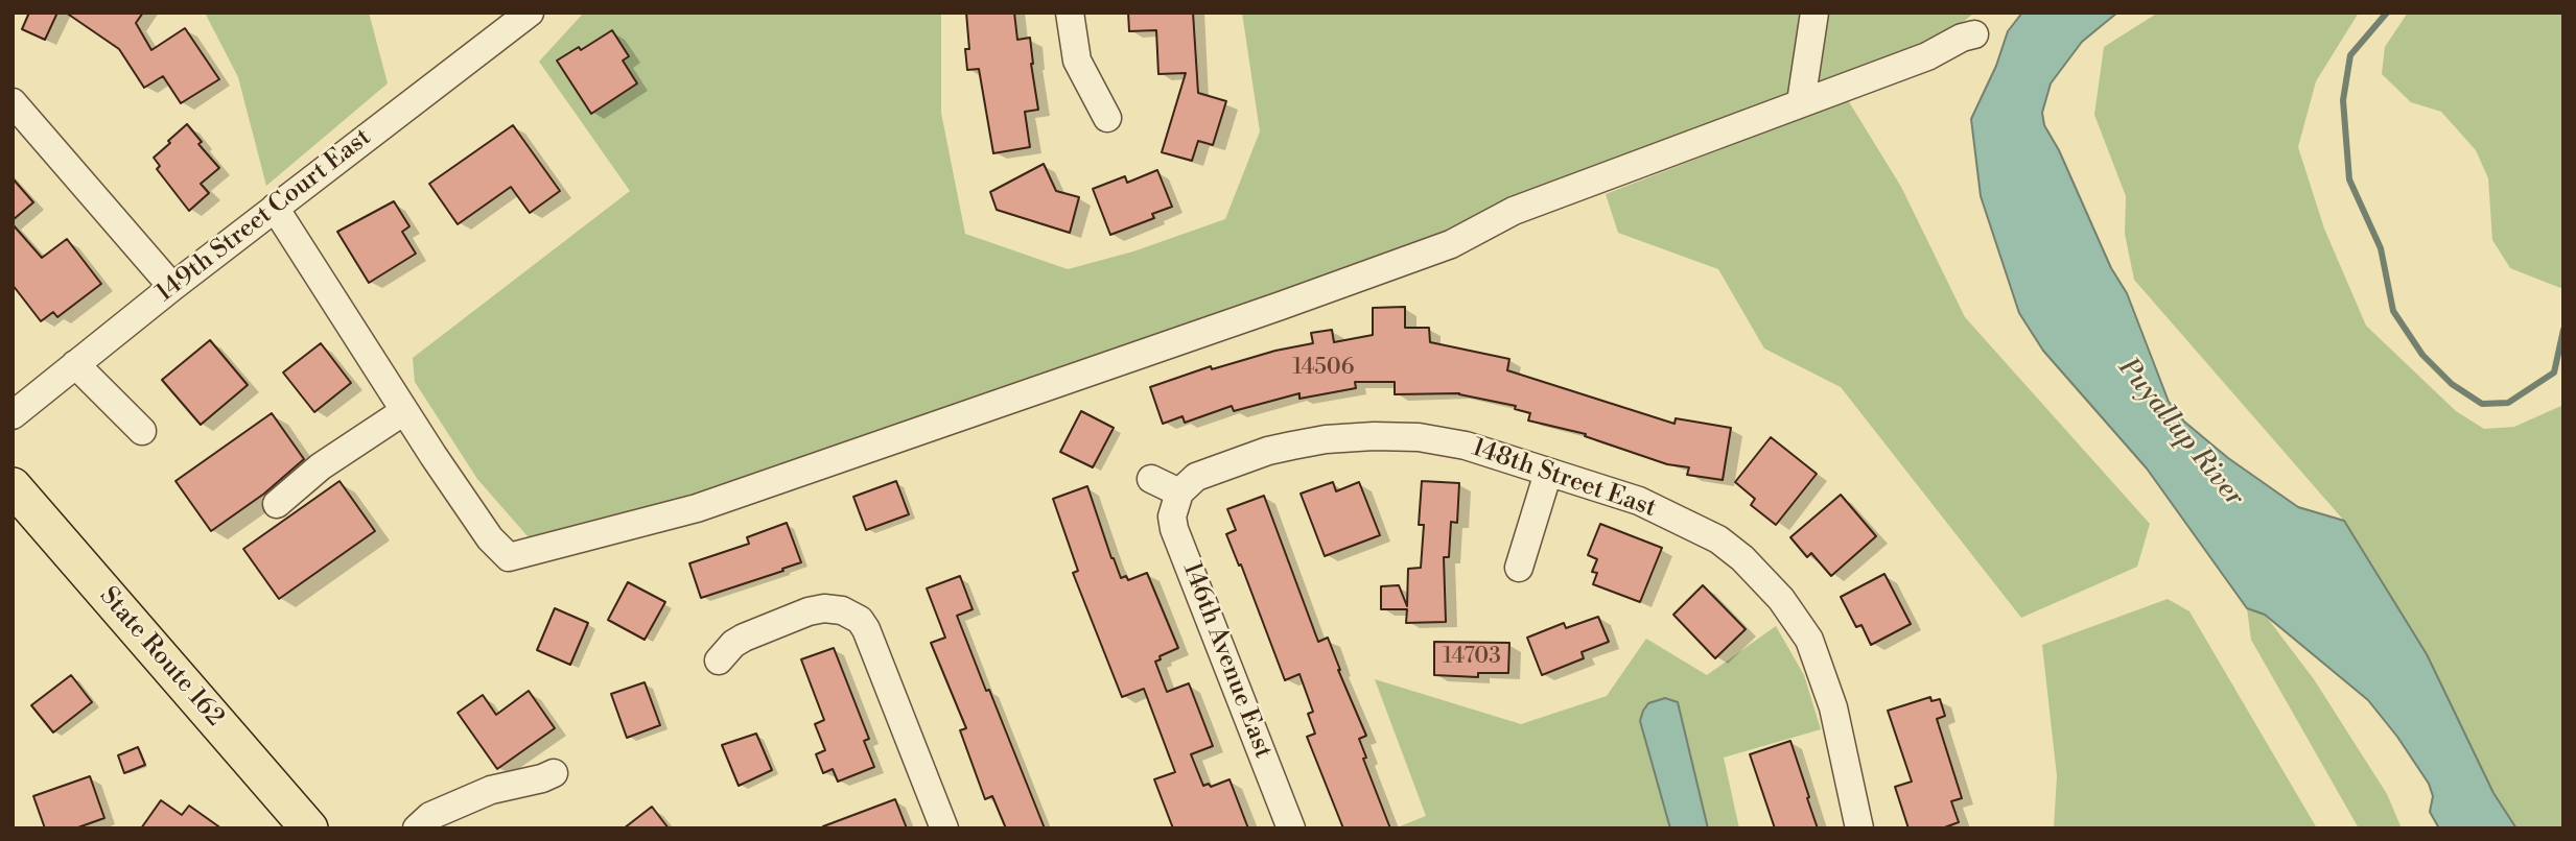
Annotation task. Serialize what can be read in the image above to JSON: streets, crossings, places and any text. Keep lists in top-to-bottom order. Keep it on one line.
{"streets":{"main road":["State Route 162"],"street":["149th Street Court East","148th Street East","146th Avenue East"]},"crossings":[["148th Street East","146th Avenue East"]],"water":["Puyallup River"],"house_numbers":["14506","14703"]}
